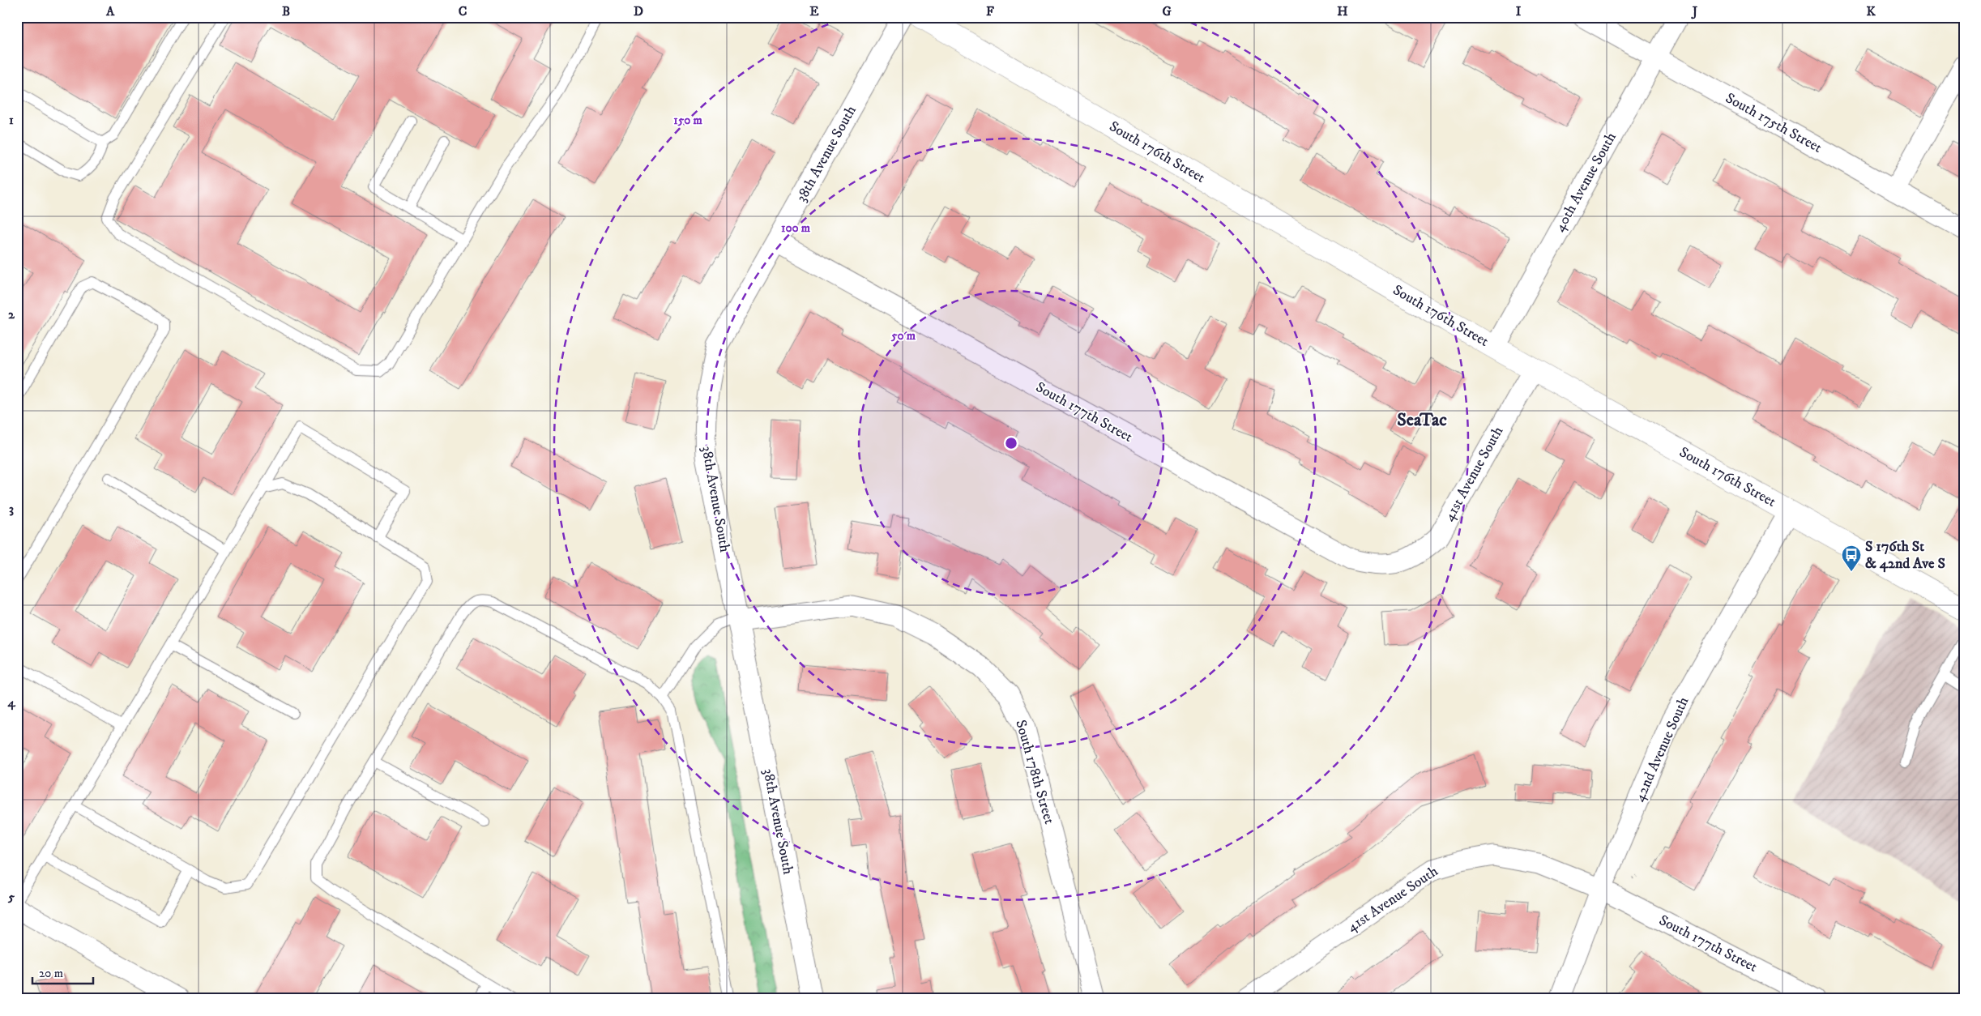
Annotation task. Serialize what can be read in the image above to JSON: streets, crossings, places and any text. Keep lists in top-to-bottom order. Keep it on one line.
{"streets":{"street":["South 175th Street","South 176th Street","38th Avenue South","40th Avenue South","South 177th Street","41st Avenue South","42nd Avenue South","South 178th Street"]},"crossings":[["South 175th Street","40th Avenue South"],["South 176th Street","40th Avenue South"],["South 176th Street","41st Avenue South"],["South 176th Street","42nd Avenue South"],["38th Avenue South","South 177th Street"],["38th Avenue South","South 178th Street"],["South 177th Street","41st Avenue South"],["South 177th Street","42nd Avenue South"],["41st Avenue South","42nd Avenue South"]],"districts":["SeaTac"],"places":{"bus stop":["S 176th St & 42nd Ave S"]},"scale_bar":"20 m","grid":{"columns":["A","B","C","D","E","F","G","H","I","J","K"],"rows":["1","2","3","4","5"]},"rings":["150 m","100 m","50 m"]}
